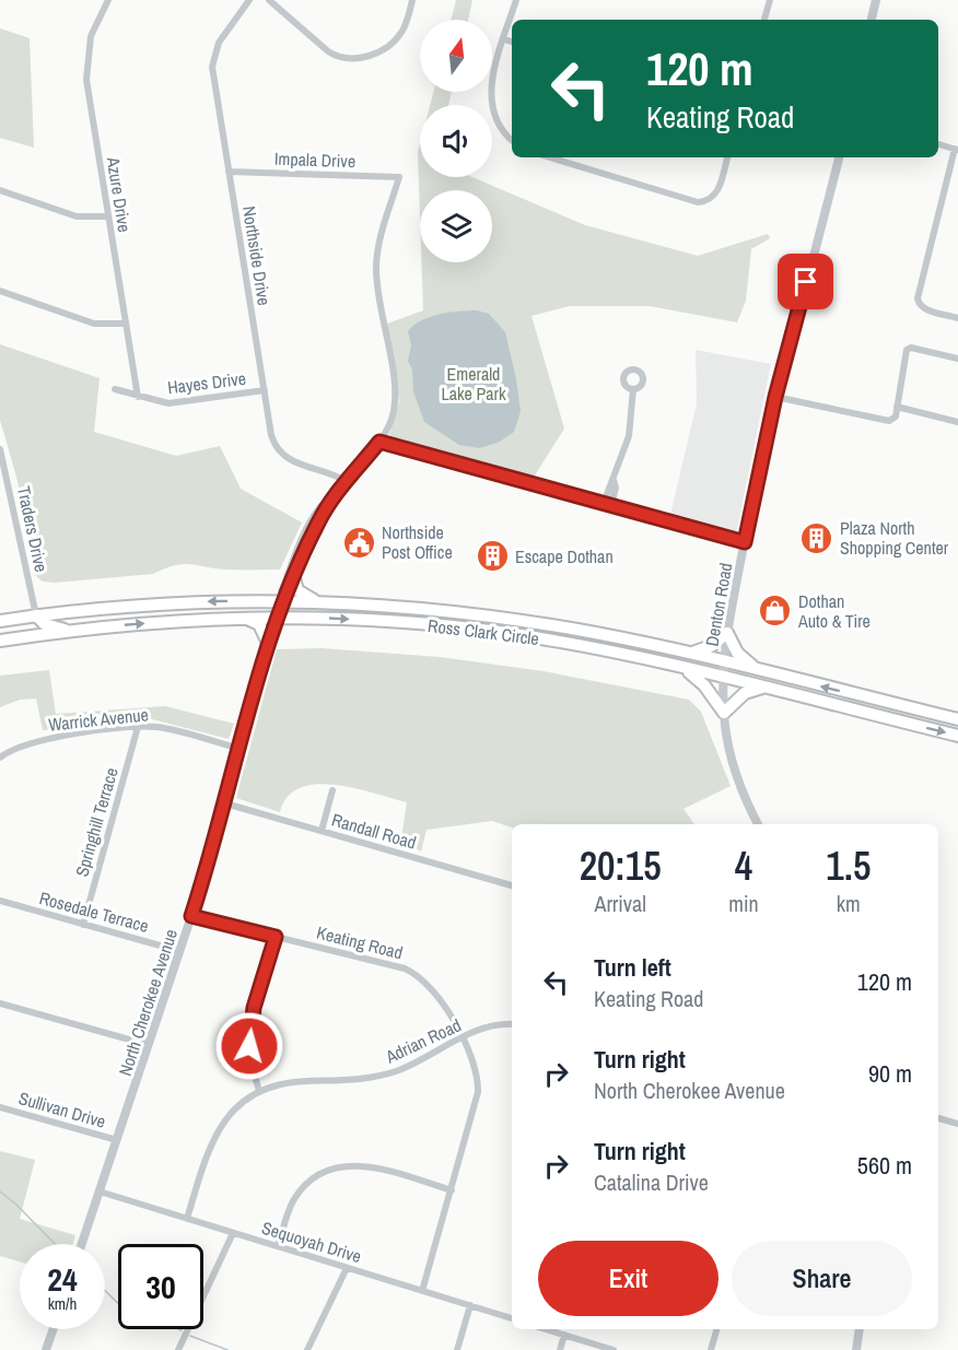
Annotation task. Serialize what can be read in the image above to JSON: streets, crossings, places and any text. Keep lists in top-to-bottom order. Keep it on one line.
{"streets":{"highway":["Ross Clark Circle"],"street":["Impala Drive","Azure Drive","Northside Drive","Hayes Drive","Traders Drive","Denton Road","Warrick Avenue","Springhill Terrace","Randall Road","Rosedale Terrace","Keating Road","North Cherokee Avenue","Adrian Road","Sullivan Drive","Sequoyah Drive"]},"crossings":[["Impala Drive","Northside Drive"],["Impala Drive","North Cherokee Avenue"],["Azure Drive","Hayes Drive"],["Northside Drive","Hayes Drive"],["Northside Drive","North Cherokee Avenue"],["Traders Drive","Ross Clark Circle"],["Denton Road","Ross Clark Circle"],["Ross Clark Circle","North Cherokee Avenue"],["Warrick Avenue","Springhill Terrace"],["Warrick Avenue","North Cherokee Avenue"],["Springhill Terrace","Rosedale Terrace"],["Randall Road","North Cherokee Avenue"],["Rosedale Terrace","North Cherokee Avenue"],["Keating Road","North Cherokee Avenue"],["Keating Road","Adrian Road"],["Keating Road","Sequoyah Drive"],["North Cherokee Avenue","Sullivan Drive"],["North Cherokee Avenue","Sequoyah Drive"],["Adrian Road","Sequoyah Drive"]],"parks":["Emerald Lake Park"],"places":{"building":["Plaza North Shopping Center","Escape Dothan"],"public building":["Northside Post Office"],"shop":["Dothan Auto & Tire"]},"north":"top","page":{"turn":["120 m","Keating Road"],"eta":["20:15","Arrival","4","min","1.5","km"],"list":[{"name":"Turn left","note":"Keating Road","value":"120 m"},{"name":"Turn right","note":"North Cherokee Avenue","value":"90 m"},{"name":"Turn right","note":"Catalina Drive","value":"560 m"}],"buttons":["Exit","Share"],"speed":"24 km/h","limit":"30"}}
